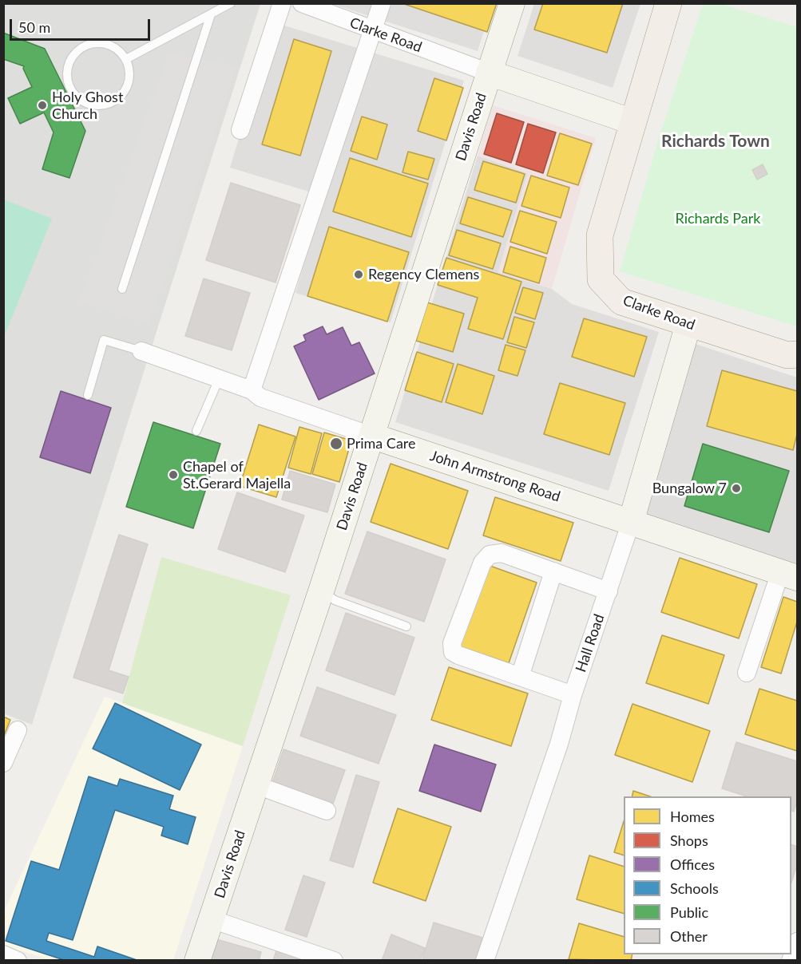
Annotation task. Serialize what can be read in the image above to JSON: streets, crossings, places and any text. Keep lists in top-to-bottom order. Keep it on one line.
{"streets":{"main road":["Clarke Road"],"street":["Davis Road","John Armstrong Road","Hall Road"]},"crossings":[["Clarke Road","Davis Road"],["Clarke Road","Hall Road"],["Davis Road","John Armstrong Road"],["John Armstrong Road","Hall Road"]],"districts":["Richards Town"],"parks":["Richards Park"],"places":["Holy Ghost Church","Regency Clemens","Prima Care","Chapel of St.Gerard Majella","Bungalow 7"],"legend":["Homes","Shops","Offices","Schools","Public","Other"],"scale_bar":"50 m"}
